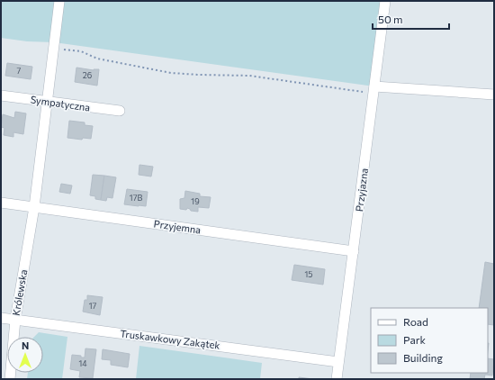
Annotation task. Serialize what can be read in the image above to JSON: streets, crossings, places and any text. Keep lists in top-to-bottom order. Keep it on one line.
{"streets":{"street":["Sympatyczna","Przyjazna","Przyjemna","Królewska","Truskawkowy Zakątek"]},"crossings":[["Sympatyczna","Królewska"],["Przyjazna","Przyjemna"],["Przyjazna","Truskawkowy Zakątek"],["Przyjemna","Królewska"],["Królewska","Truskawkowy Zakątek"]],"house_numbers":["7","26","17B","19","15","17","14"],"legend":["Road","Park","Building"],"scale_bar":"50 m","north":"top"}
